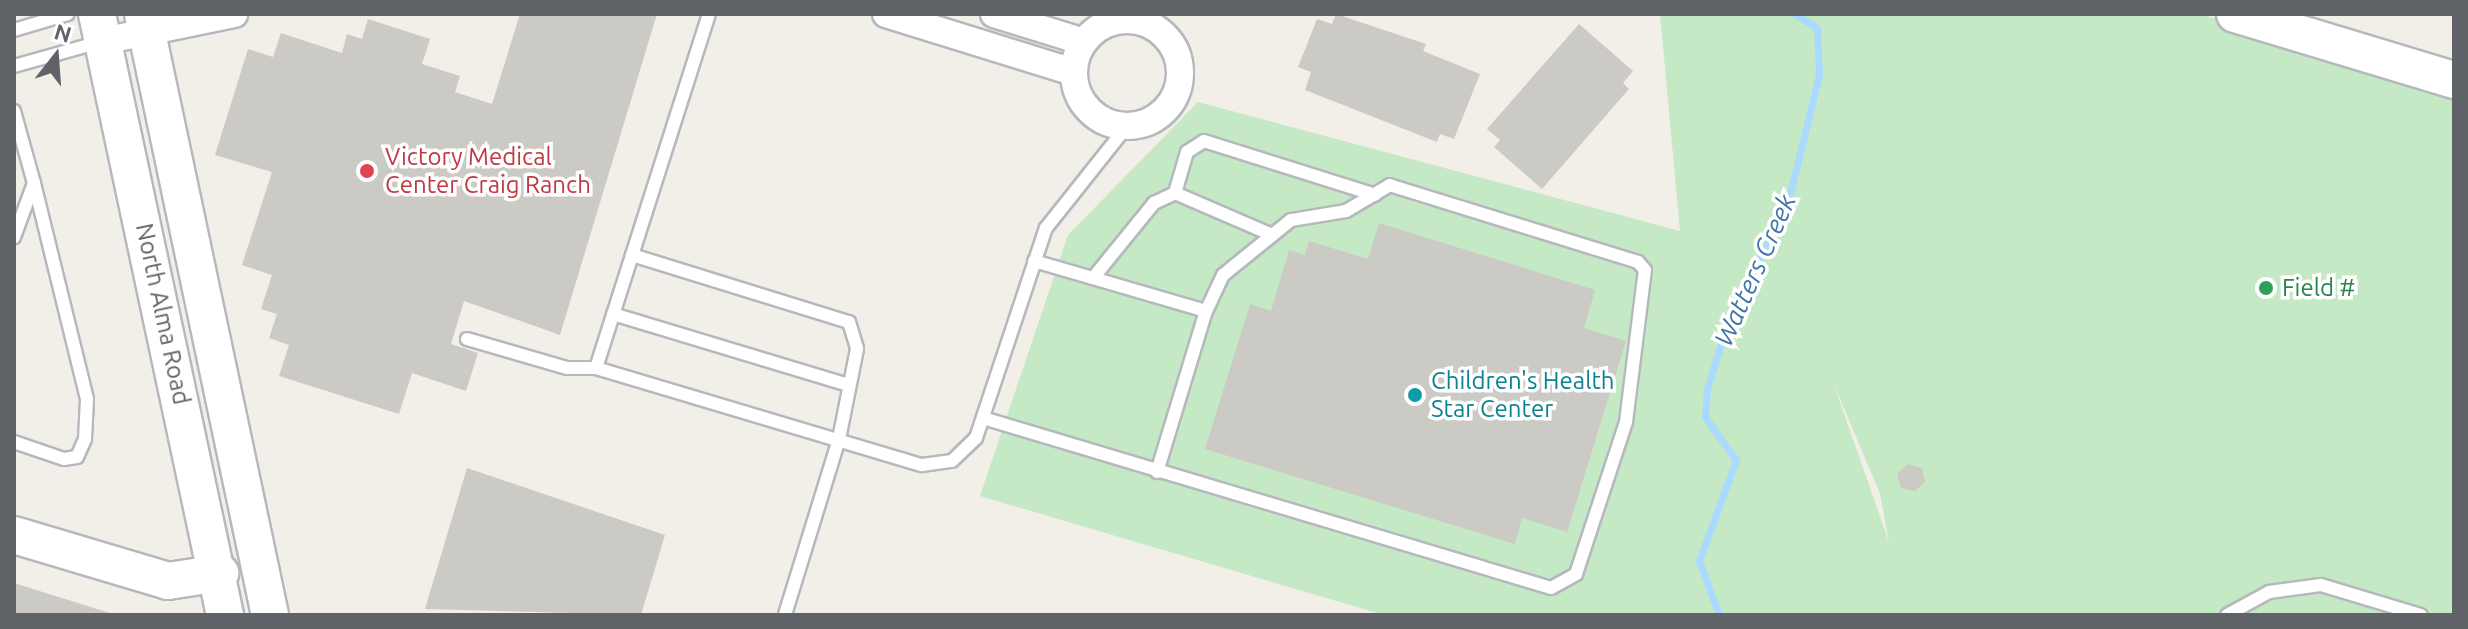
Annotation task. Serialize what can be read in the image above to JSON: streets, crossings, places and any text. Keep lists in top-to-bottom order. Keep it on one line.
{"streets":{"main road":["North Alma Road"]},"water":["Watters Creek"],"places":["Victory Medical Center Craig Ranch","Field #","Children's Health Star Center"],"north":"top"}
